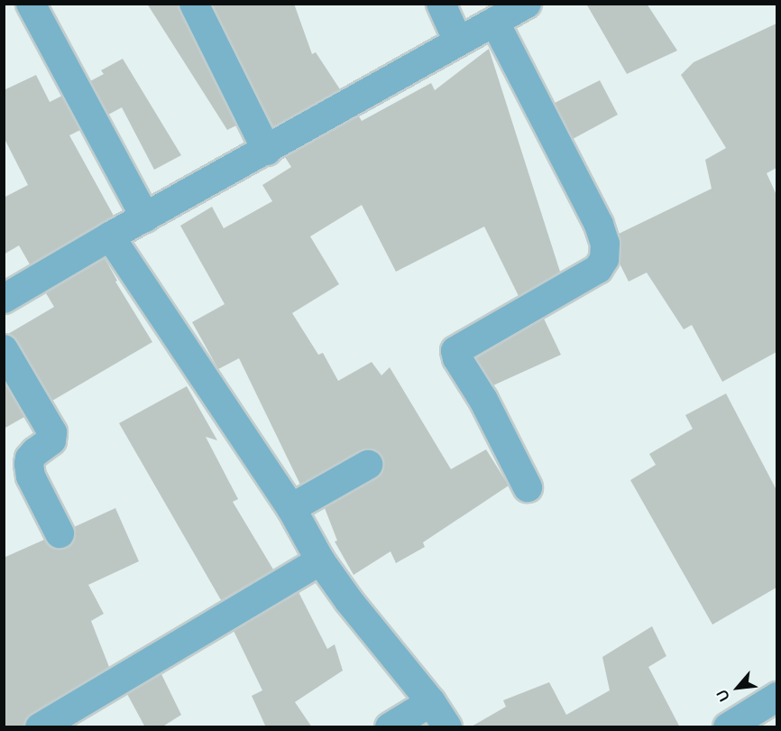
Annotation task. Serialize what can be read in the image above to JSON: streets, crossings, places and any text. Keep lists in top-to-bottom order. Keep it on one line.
{"north":"bottom left"}
